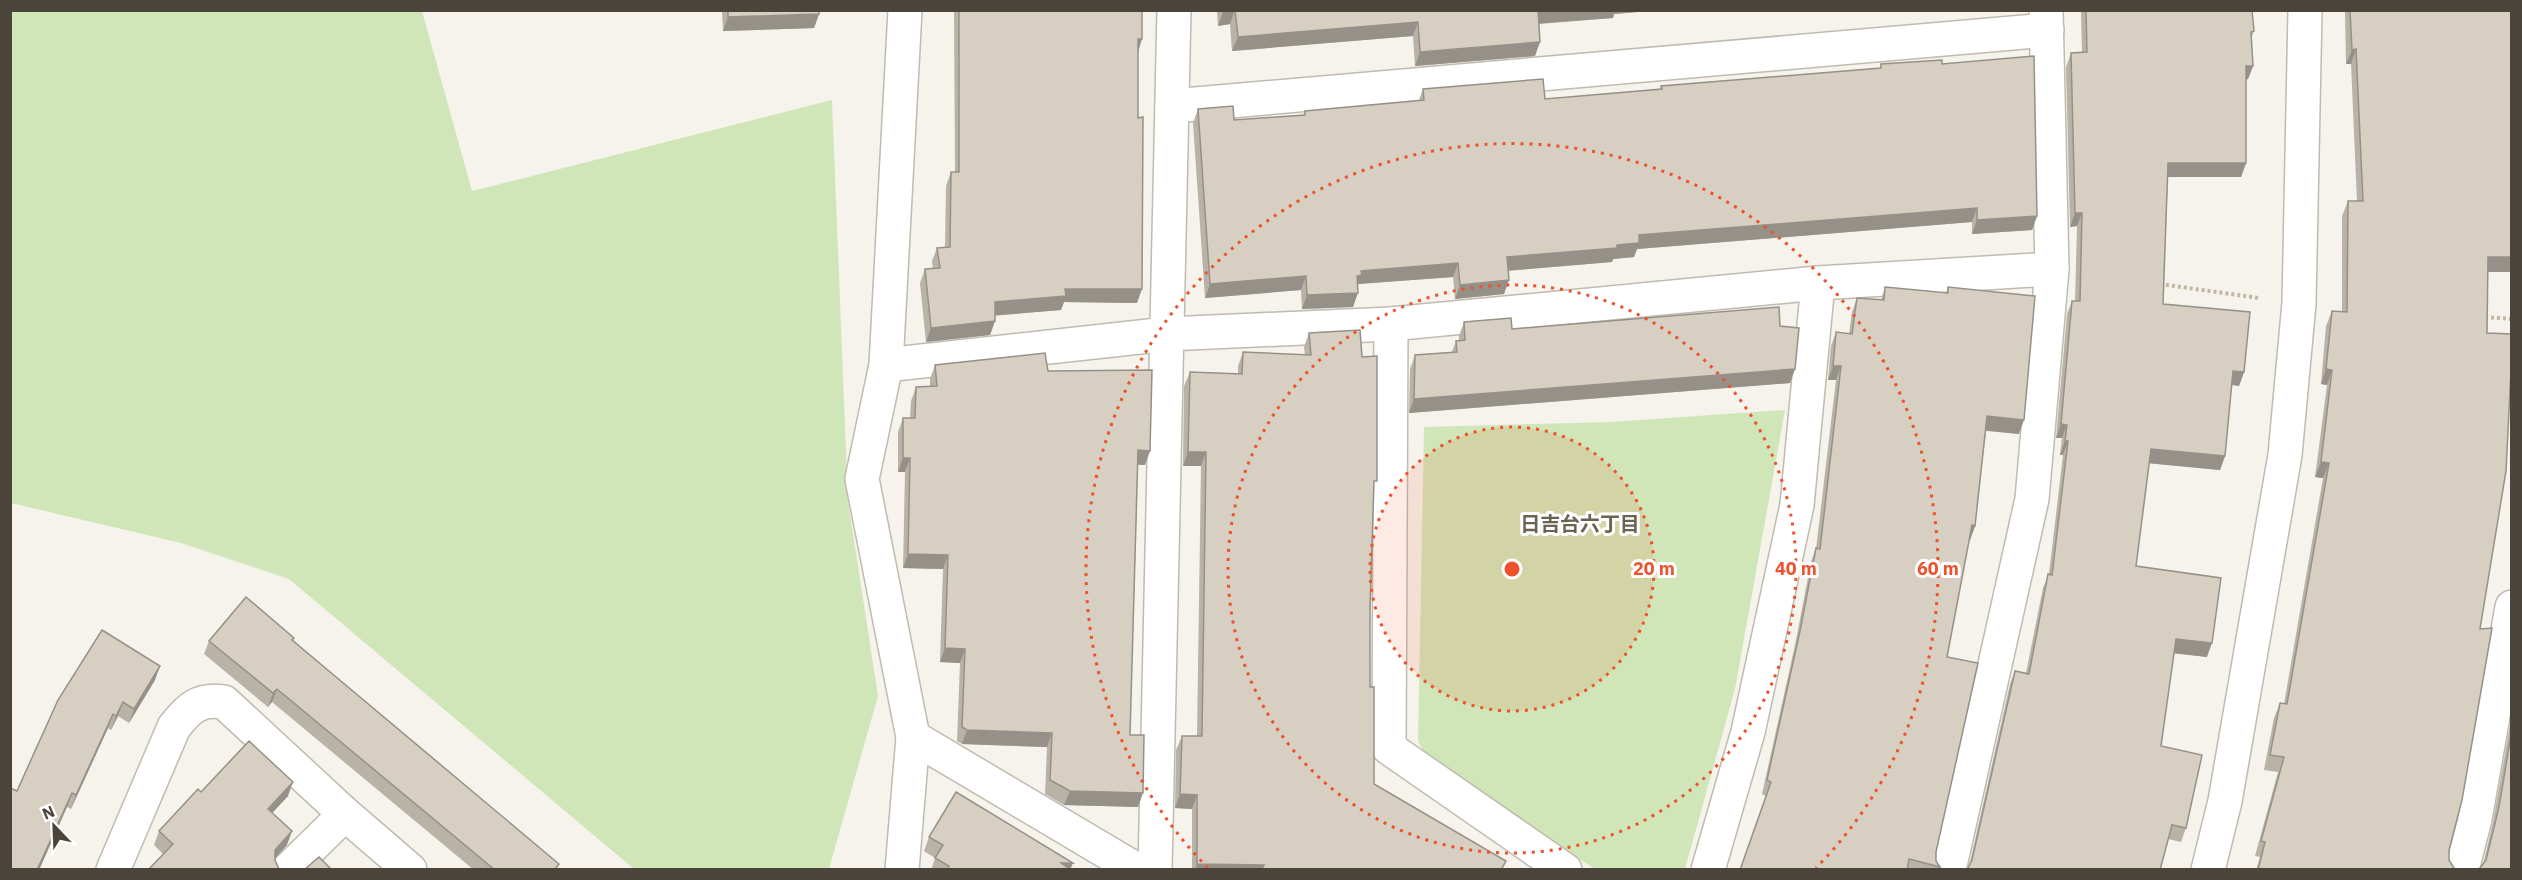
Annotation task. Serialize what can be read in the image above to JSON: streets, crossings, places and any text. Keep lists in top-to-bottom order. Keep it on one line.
{"districts":["日吉台六丁目"],"north":"top left","rings":["20 m","40 m","60 m"]}
